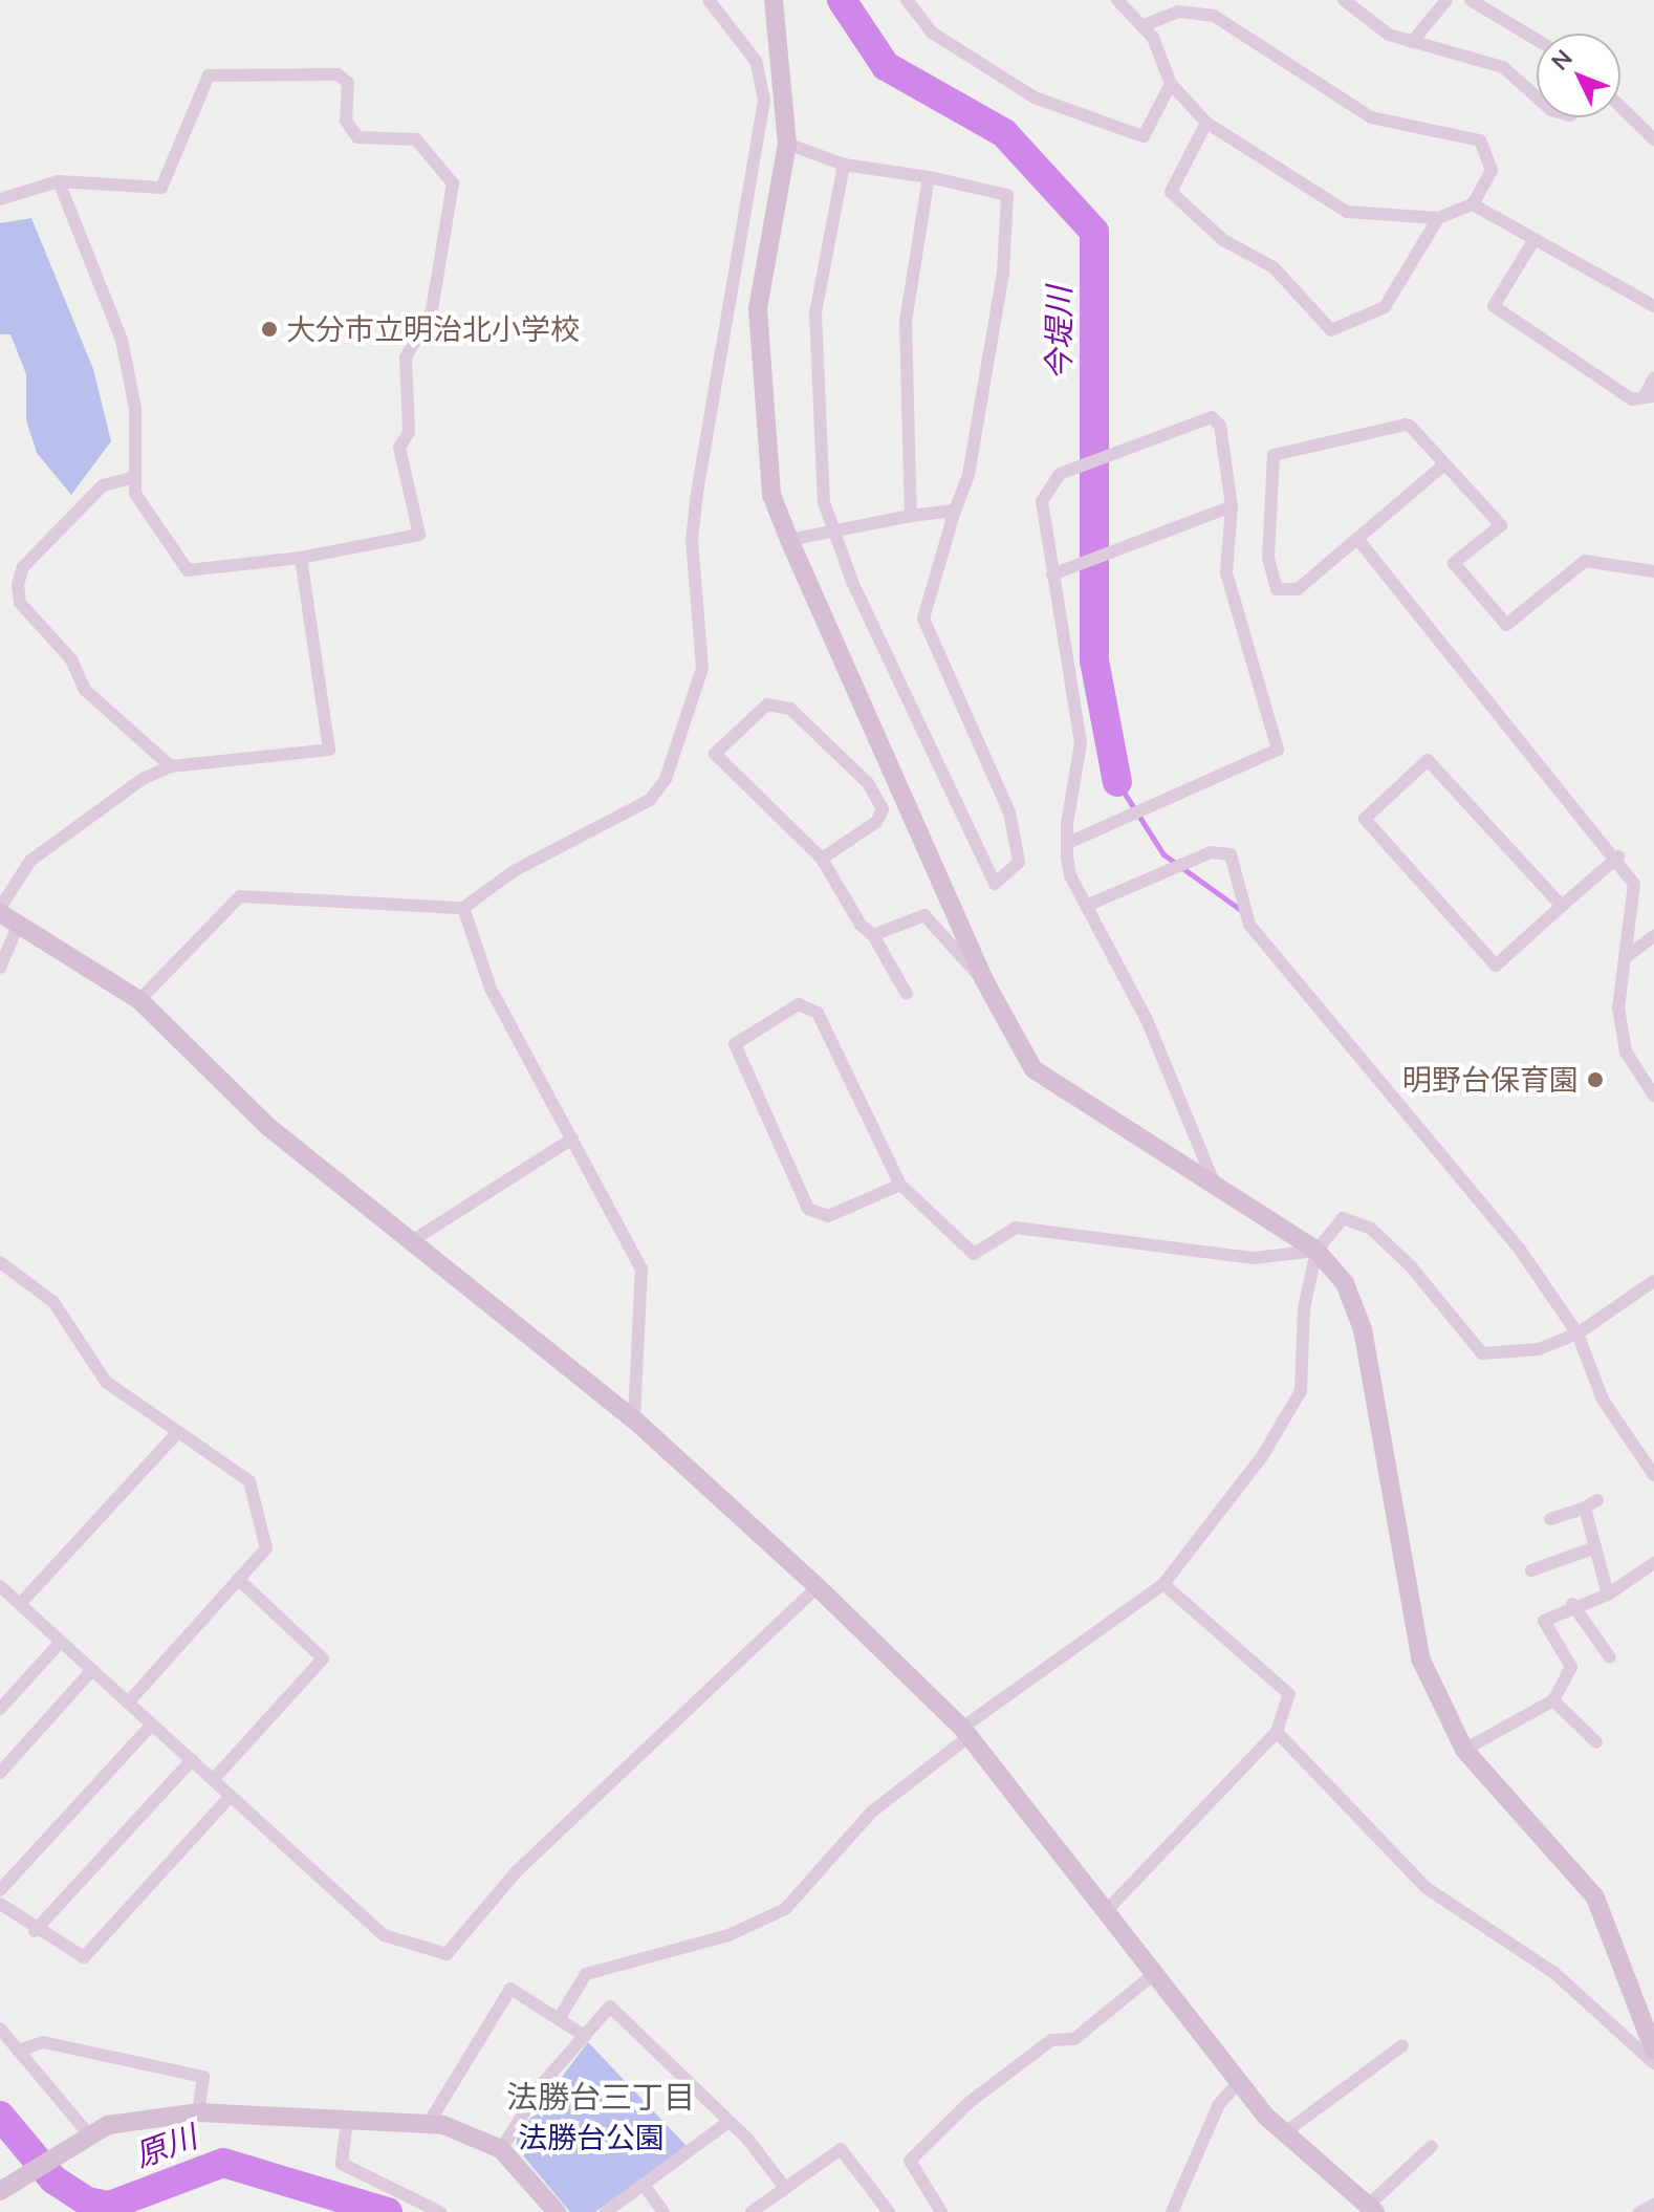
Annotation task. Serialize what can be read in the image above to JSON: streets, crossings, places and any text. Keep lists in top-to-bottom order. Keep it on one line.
{"districts":["法勝台三丁目"],"water":["今堤川","原川"],"parks":["法勝台公園"],"places":["大分市立明治北小学校","明野台保育園"],"north":"top left"}
